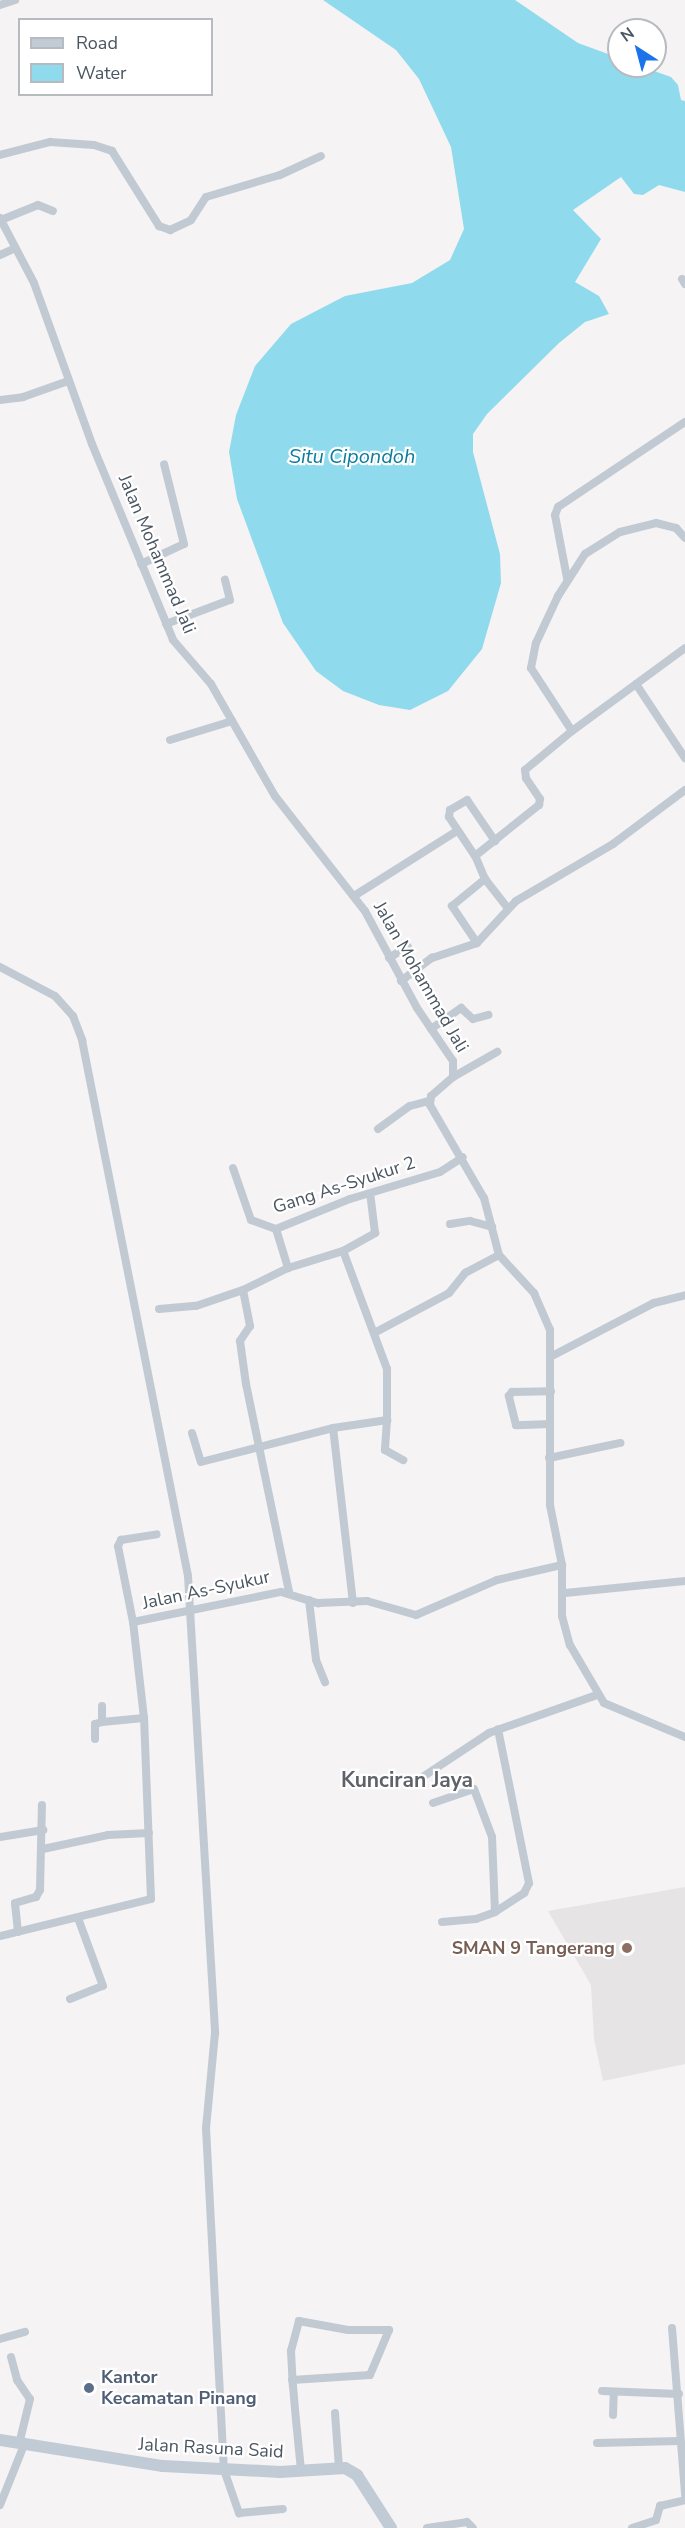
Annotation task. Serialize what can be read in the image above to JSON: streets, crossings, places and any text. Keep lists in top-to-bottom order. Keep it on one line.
{"streets":{"main road":["Jalan Rasuna Said"],"street":["Jalan Mohammad Jali","Gang As-Syukur 2","Jalan As-Syukur"]},"districts":["Kunciran Jaya"],"water":["Situ Cipondoh"],"places":["SMAN 9 Tangerang","Kantor Kecamatan Pinang"],"legend":["Road","Water"],"north":"top left"}
